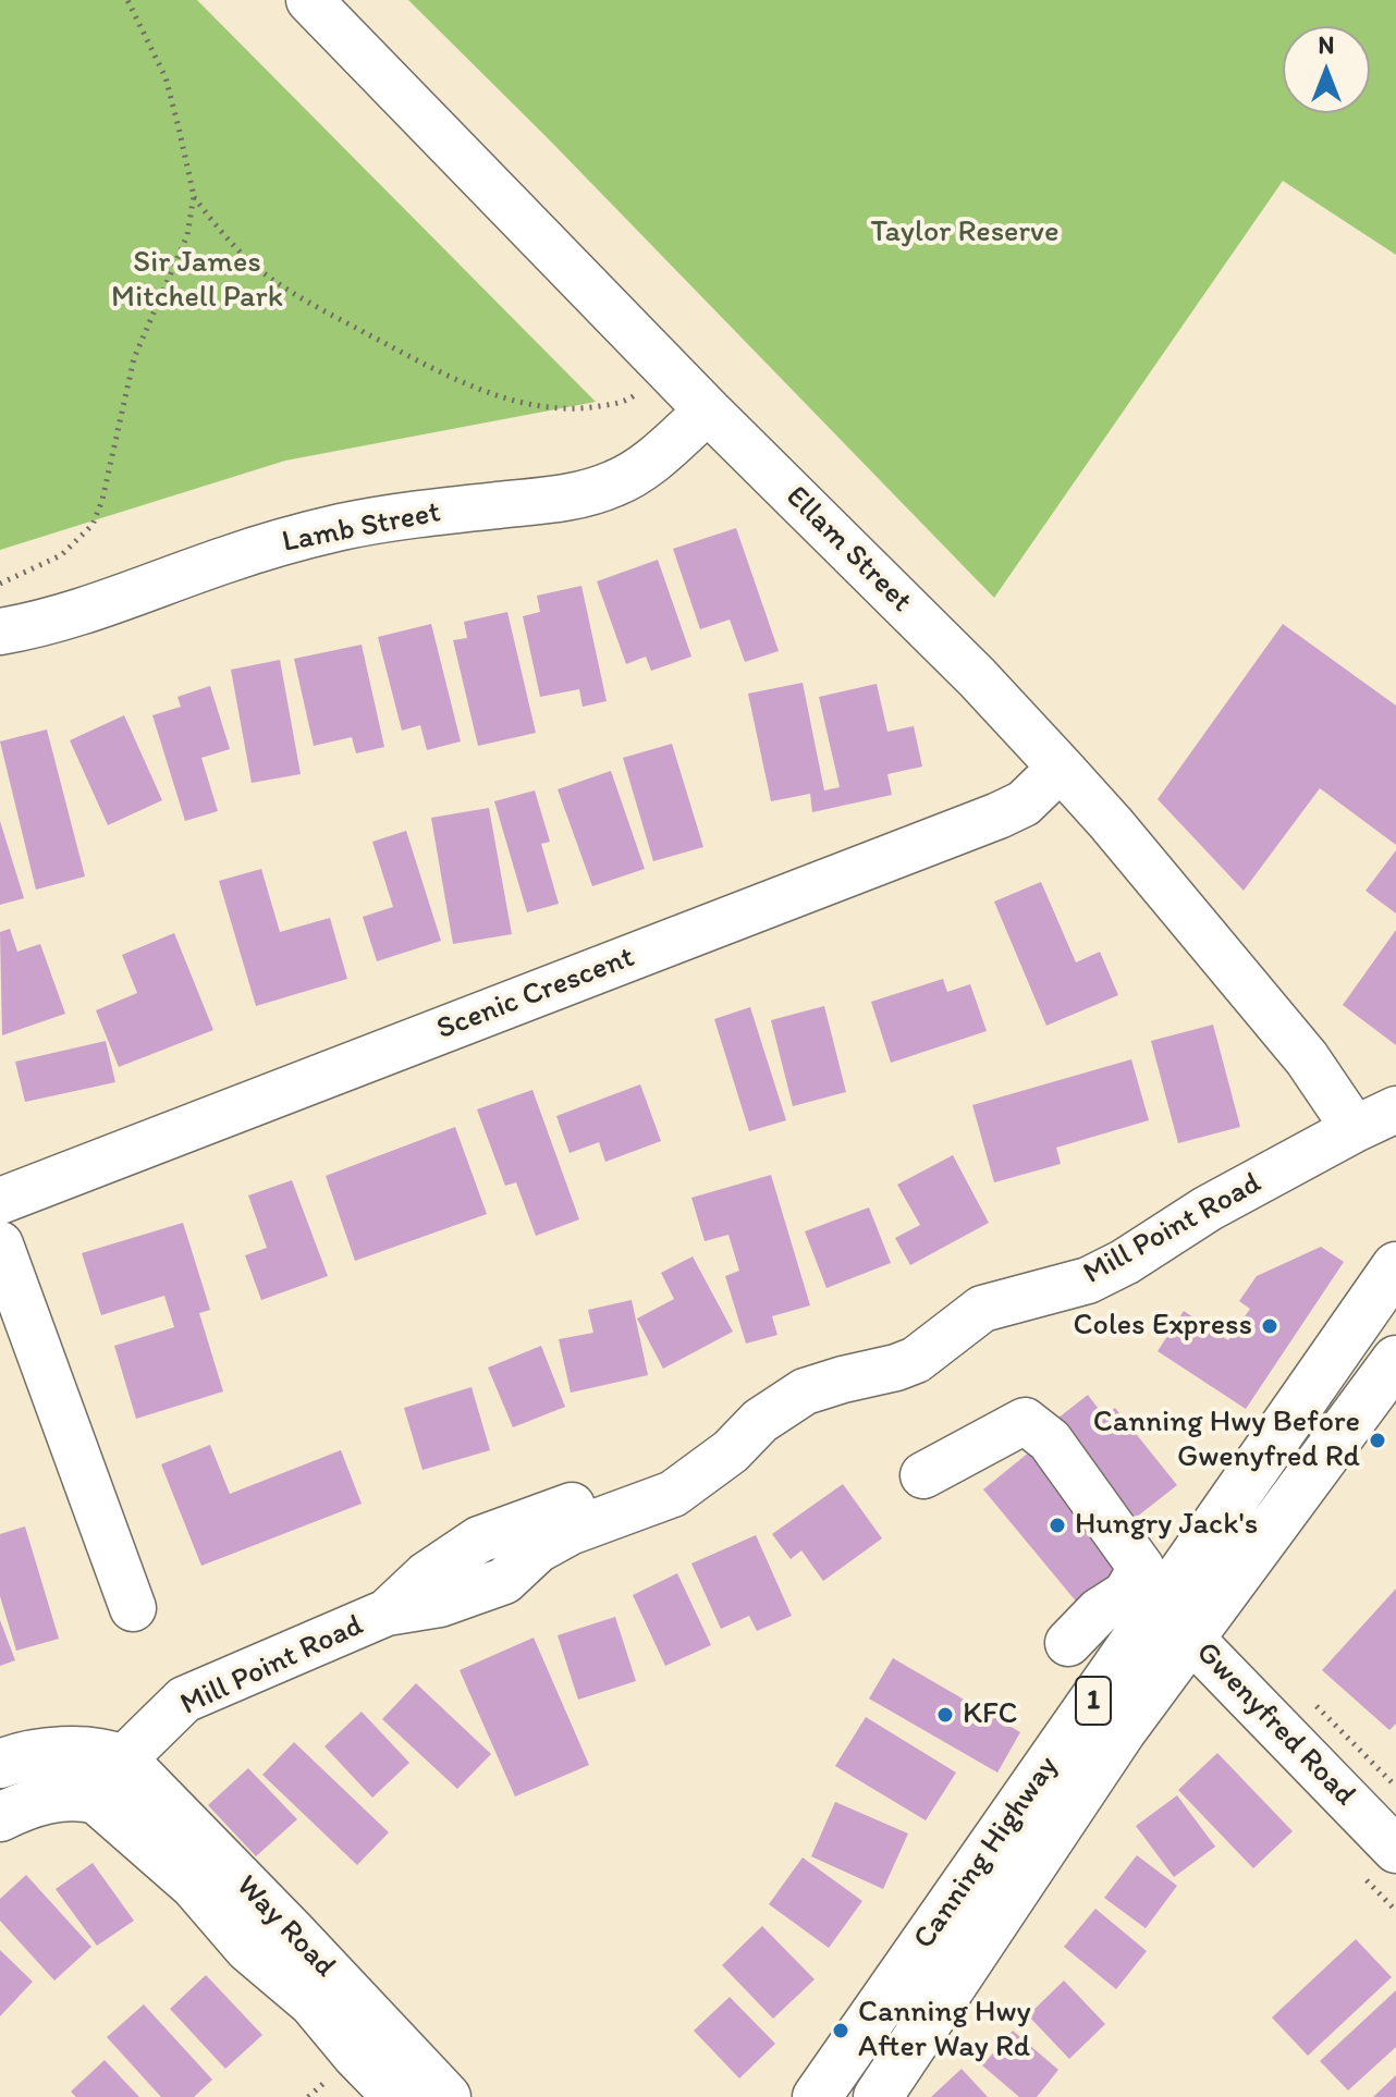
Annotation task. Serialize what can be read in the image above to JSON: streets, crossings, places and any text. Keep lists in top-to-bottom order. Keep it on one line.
{"streets":{"main road":["1","Canning Highway","Way Road"],"street":["Lamb Street","Ellam Street","Scenic Crescent","Mill Point Road","Gwenyfred Road"]},"crossings":[["Lamb Street","Ellam Street"],["Ellam Street","Scenic Crescent"],["Ellam Street","Mill Point Road"],["Mill Point Road","Way Road"],["Gwenyfred Road","Canning Highway"]],"parks":["Taylor Reserve","Sir James Mitchell Park"],"places":["Coles Express","Canning Hwy Before Gwenyfred Rd","Hungry Jack's","KFC","Canning Hwy After Way Rd"],"north":"top"}
